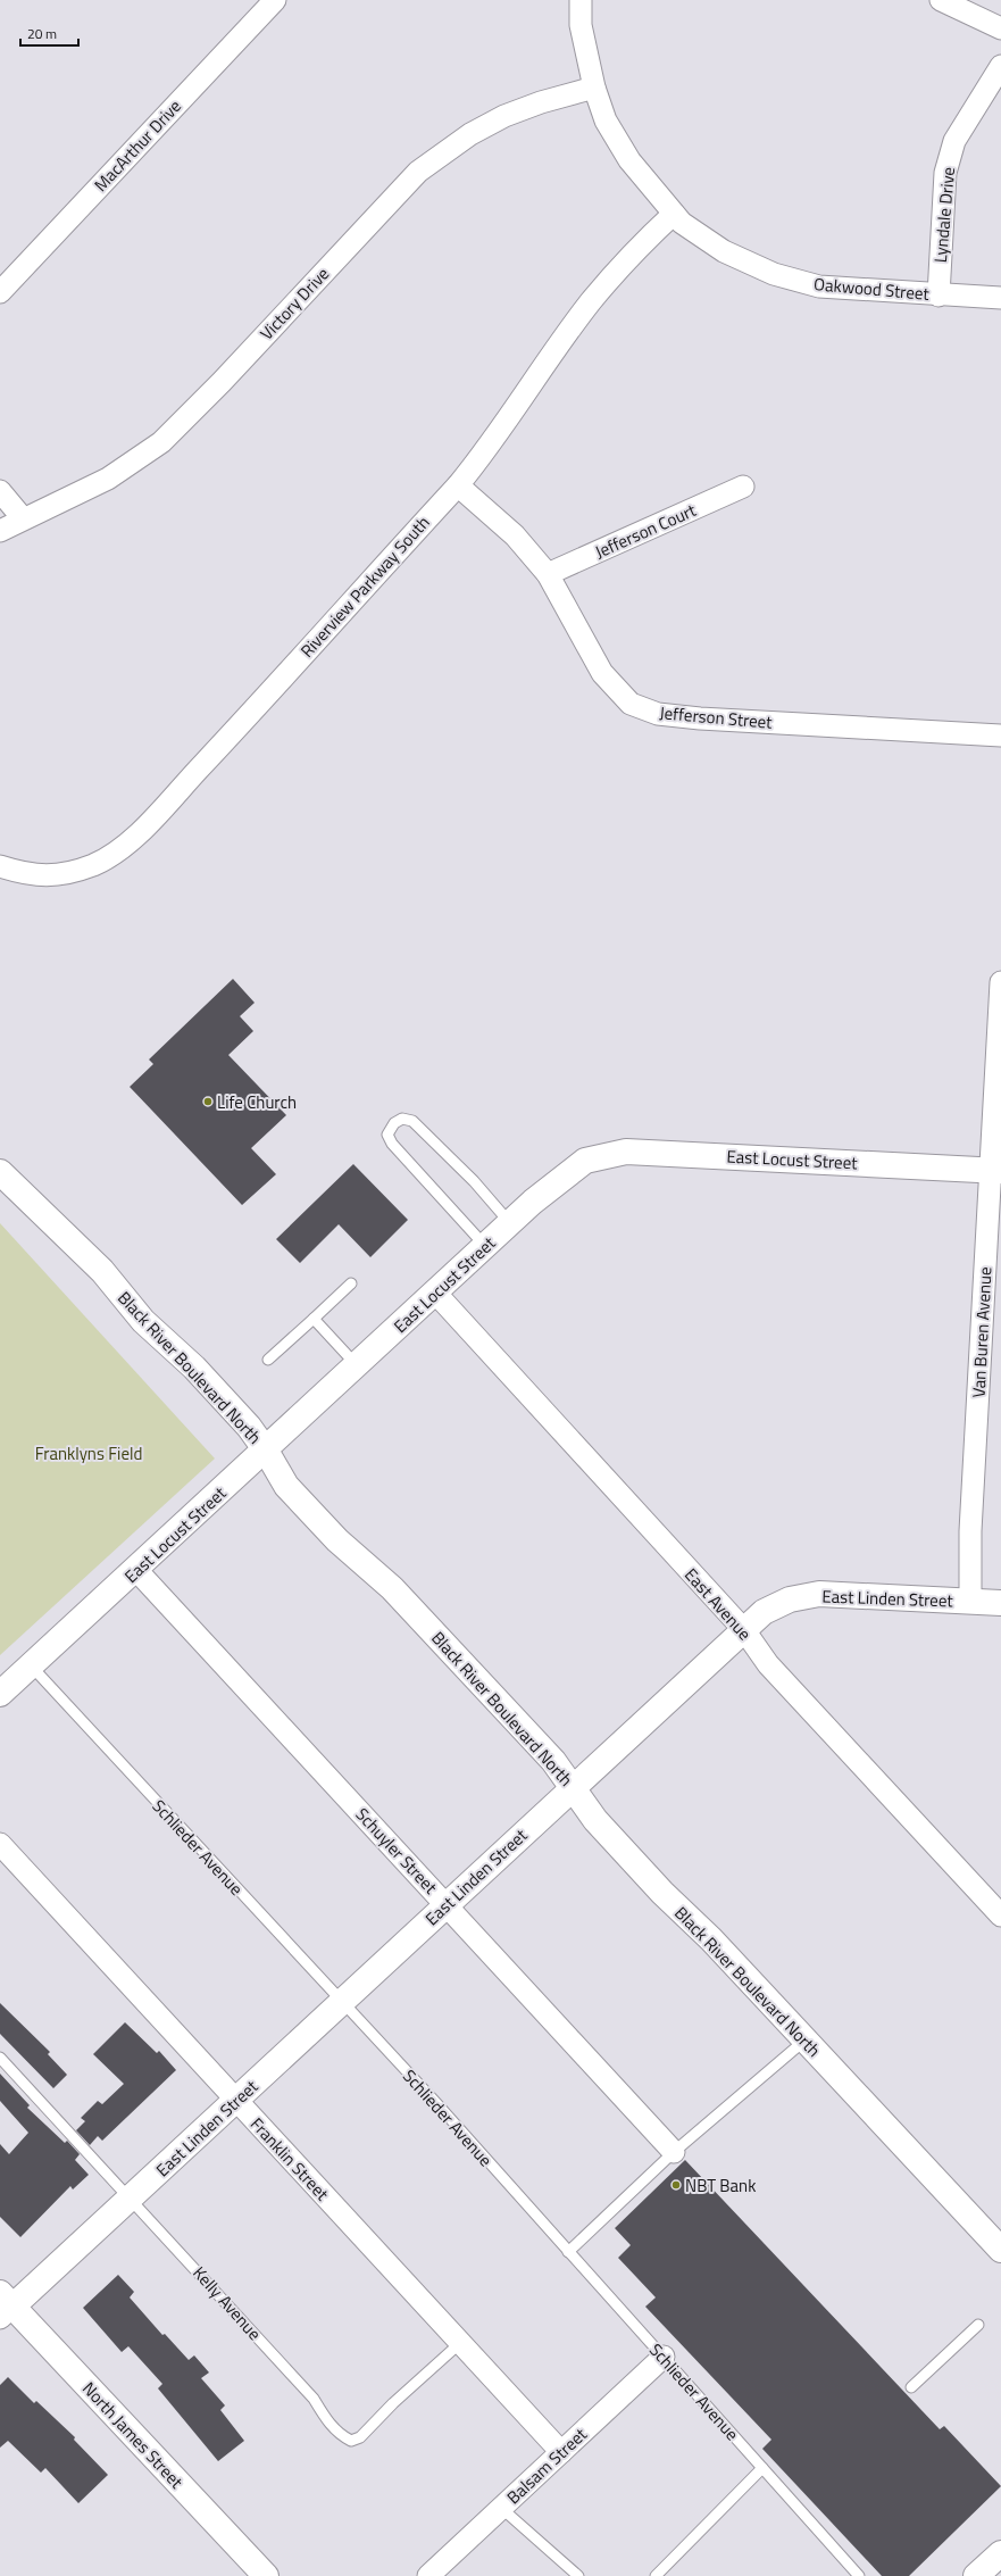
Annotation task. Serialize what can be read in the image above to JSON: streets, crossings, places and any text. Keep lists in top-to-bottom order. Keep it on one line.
{"streets":{"street":["MacArthur Drive","Lyndale Drive","Oakwood Street","Victory Drive","Jefferson Court","Riverview Parkway South","Jefferson Street","East Locust Street","Van Buren Avenue","Black River Boulevard North","East Linden Street","East Avenue","Schuyler Street","Franklin Street","North James Street","Balsam Street"],"lane":["Schlieder Avenue","Kelly Avenue"]},"crossings":[["Lyndale Drive","Oakwood Street"],["Oakwood Street","Victory Drive"],["Oakwood Street","Riverview Parkway South"],["Jefferson Court","Jefferson Street"],["Riverview Parkway South","Jefferson Street"],["East Locust Street","Van Buren Avenue"],["East Locust Street","Black River Boulevard North"],["East Locust Street","East Avenue"],["East Locust Street","Schlieder Avenue"],["East Locust Street","Schuyler Street"],["Van Buren Avenue","East Linden Street"],["Black River Boulevard North","East Linden Street"],["East Linden Street","East Avenue"],["East Linden Street","Schlieder Avenue"],["East Linden Street","Schuyler Street"],["East Linden Street","Franklin Street"],["East Linden Street","Kelly Avenue"],["East Linden Street","North James Street"],["Schlieder Avenue","Balsam Street"],["Franklin Street","Kelly Avenue"],["Franklin Street","Balsam Street"]],"parks":["Franklyns Field"],"places":["Life Church","NBT Bank"],"scale_bar":"20 m"}
